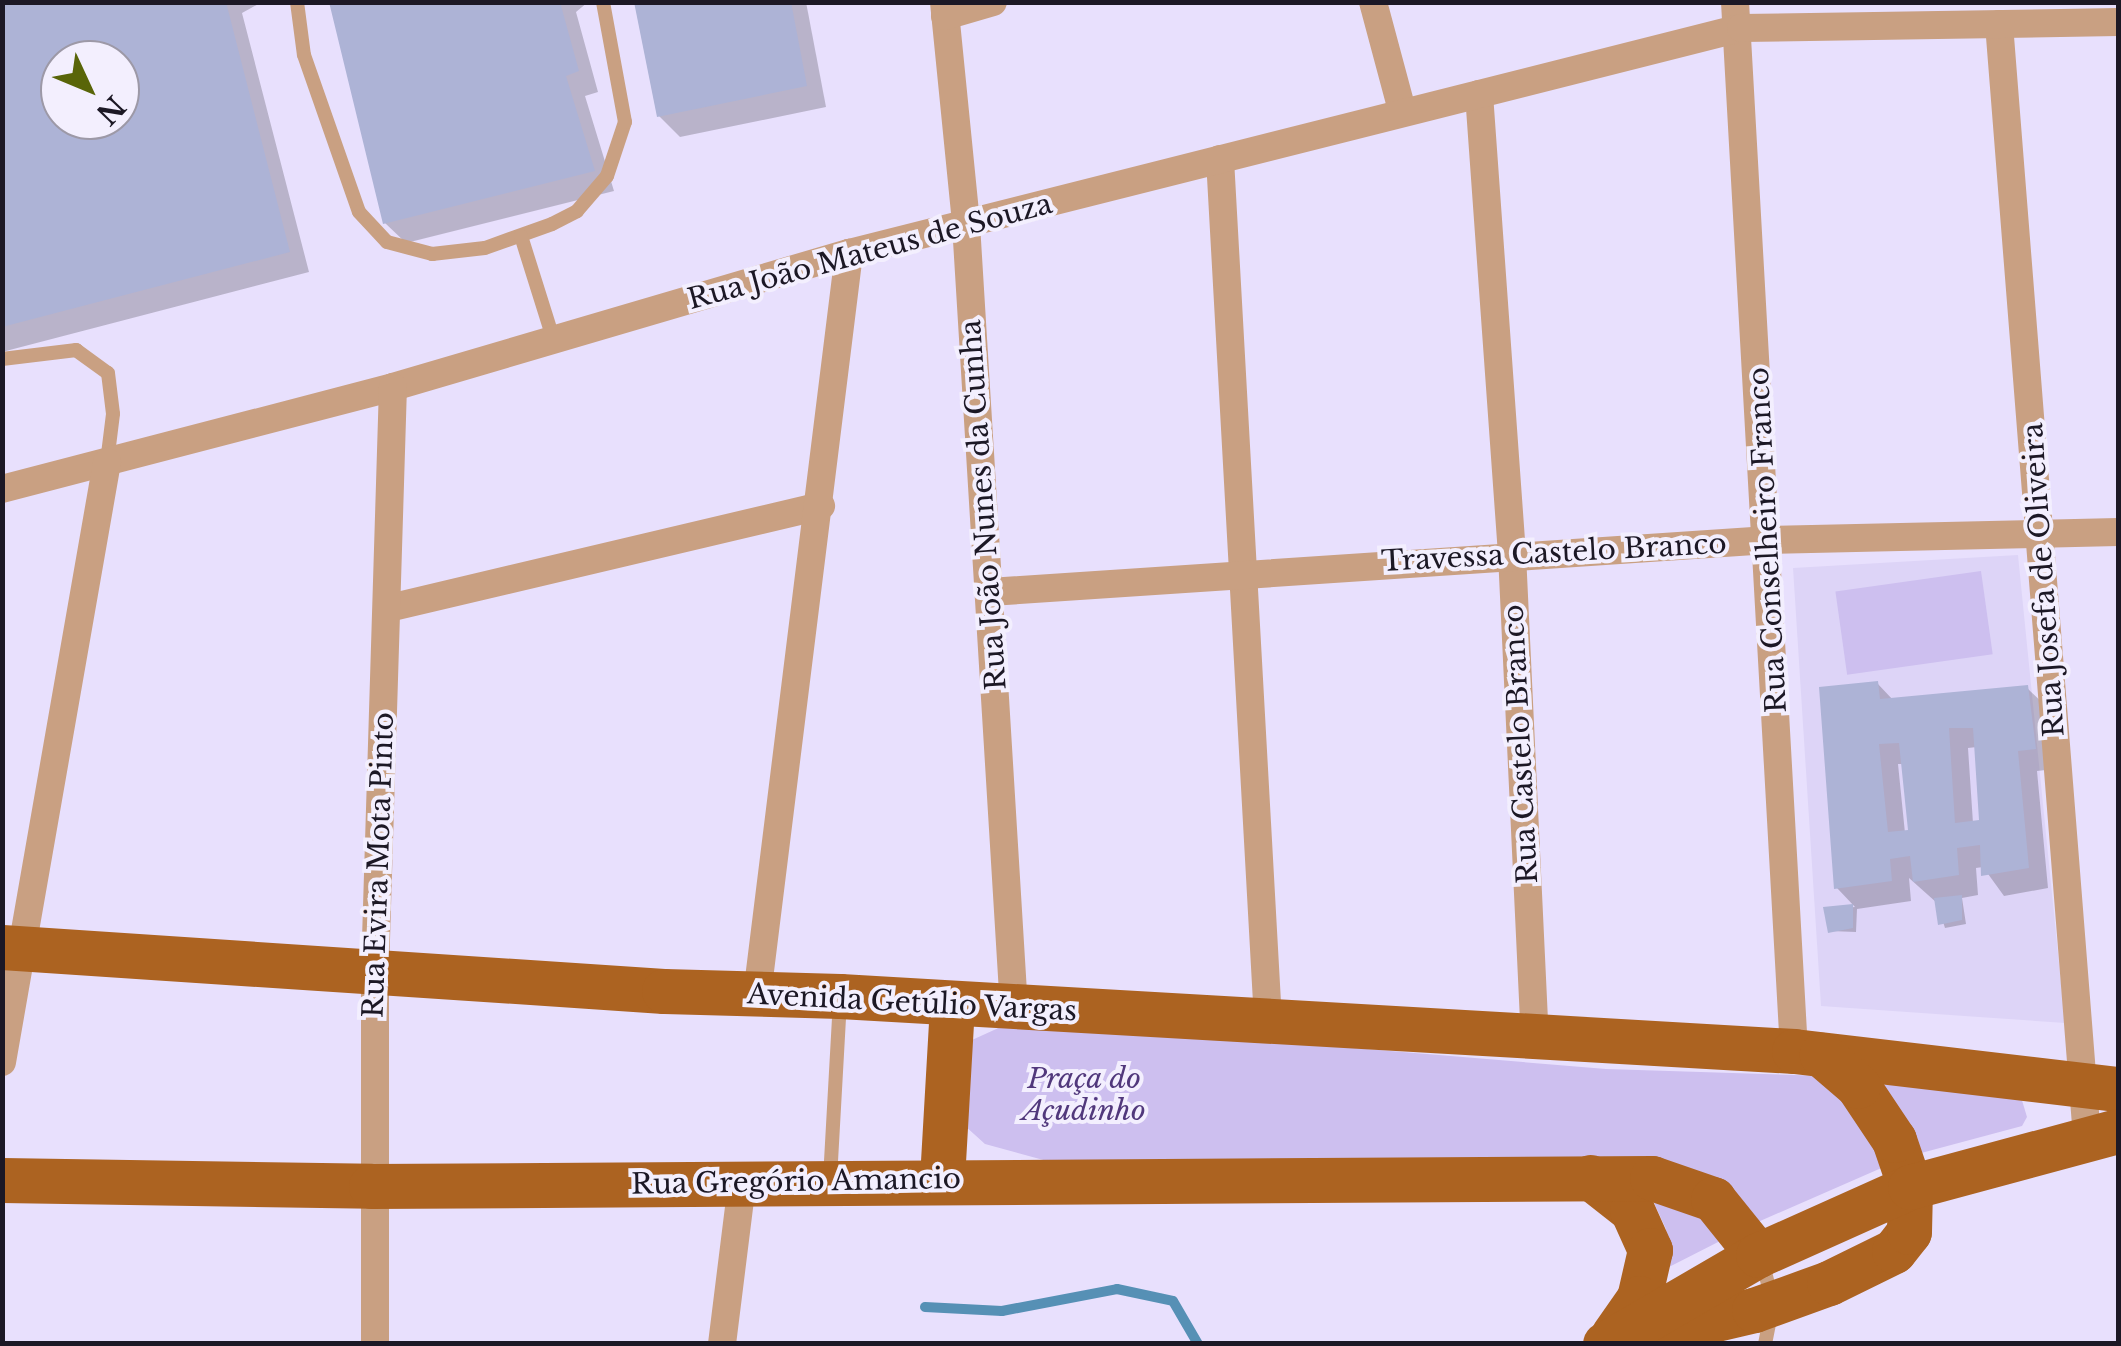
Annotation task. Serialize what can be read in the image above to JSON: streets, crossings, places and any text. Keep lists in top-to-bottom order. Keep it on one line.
{"streets":{"main road":["Avenida Getúlio Vargas","Rua Gregório Amancio"],"street":["Rua João Mateus de Souza","Rua João Nunes da Cunha","Rua Conselheiro Franco","Travessa Castelo Branco","Rua Josefa de Oliveira","Rua Castelo Branco","Rua Evira Mota Pinto"]},"crossings":[["Rua João Mateus de Souza","Rua João Nunes da Cunha"],["Rua João Mateus de Souza","Rua Conselheiro Franco"],["Rua João Mateus de Souza","Rua Josefa de Oliveira"],["Rua João Mateus de Souza","Rua Castelo Branco"],["Rua João Mateus de Souza","Rua Evira Mota Pinto"],["Rua João Nunes da Cunha","Travessa Castelo Branco"],["Rua João Nunes da Cunha","Avenida Getúlio Vargas"],["Rua Conselheiro Franco","Travessa Castelo Branco"],["Rua Conselheiro Franco","Avenida Getúlio Vargas"],["Travessa Castelo Branco","Rua Josefa de Oliveira"],["Travessa Castelo Branco","Rua Castelo Branco"],["Rua Josefa de Oliveira","Avenida Getúlio Vargas"],["Rua Castelo Branco","Avenida Getúlio Vargas"],["Rua Evira Mota Pinto","Avenida Getúlio Vargas"],["Rua Evira Mota Pinto","Rua Gregório Amancio"]],"parks":["Praça do Açudinho"],"north":"bottom right"}
